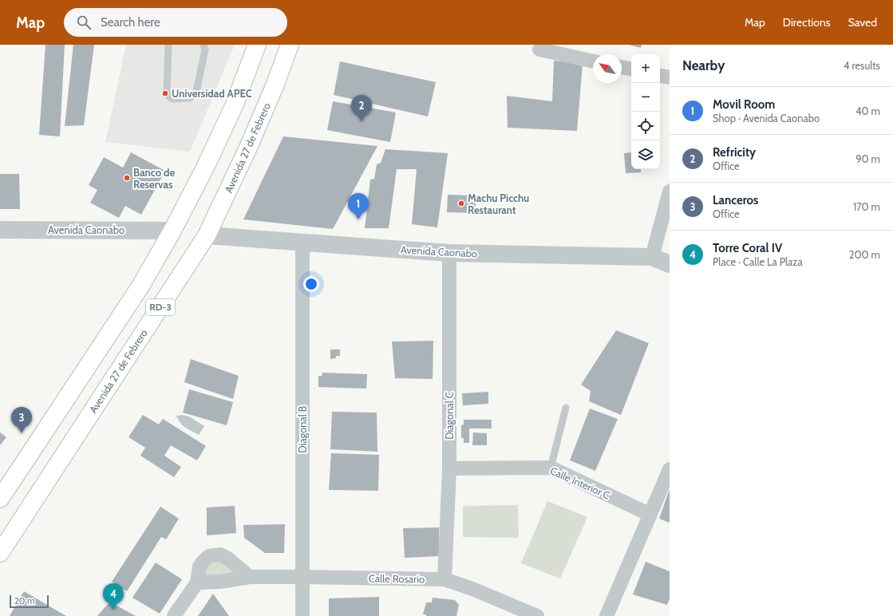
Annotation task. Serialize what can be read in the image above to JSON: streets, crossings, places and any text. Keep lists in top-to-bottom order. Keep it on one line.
{"streets":{"highway":["Avenida 27 de Febrero","RD-3"],"street":["Avenida Caonabo","Diagonal C","Diagonal B","Calle Interior C","Calle Rosario"]},"crossings":[["Avenida 27 de Febrero","Avenida Caonabo"],["Avenida Caonabo","RD-3"],["Avenida Caonabo","Diagonal C"],["Avenida Caonabo","Diagonal B"],["Diagonal C","Calle Interior C"],["Diagonal C","Calle Rosario"],["Diagonal B","Calle Rosario"]],"places":["Universidad APEC","Banco de Reservas","Machu Picchu Restaurant"],"scale_bar":"20 m","north":"top left","page":{"header":"Map","search":"Search here","nav":["Map","Directions","Saved"],"heading":["Nearby","4 results"],"map_buttons":["+","−"],"list":[{"mark":"1","name":"Movil Room","note":"Shop · Avenida Caonabo","value":"40 m"},{"mark":"2","name":"Refricity","note":"Office","value":"90 m"},{"mark":"3","name":"Lanceros","note":"Office","value":"170 m"},{"mark":"4","name":"Torre Coral IV","note":"Place · Calle La Plaza","value":"200 m"}],"pins":["2","1","3","4"],"scale":"20 m"}}
